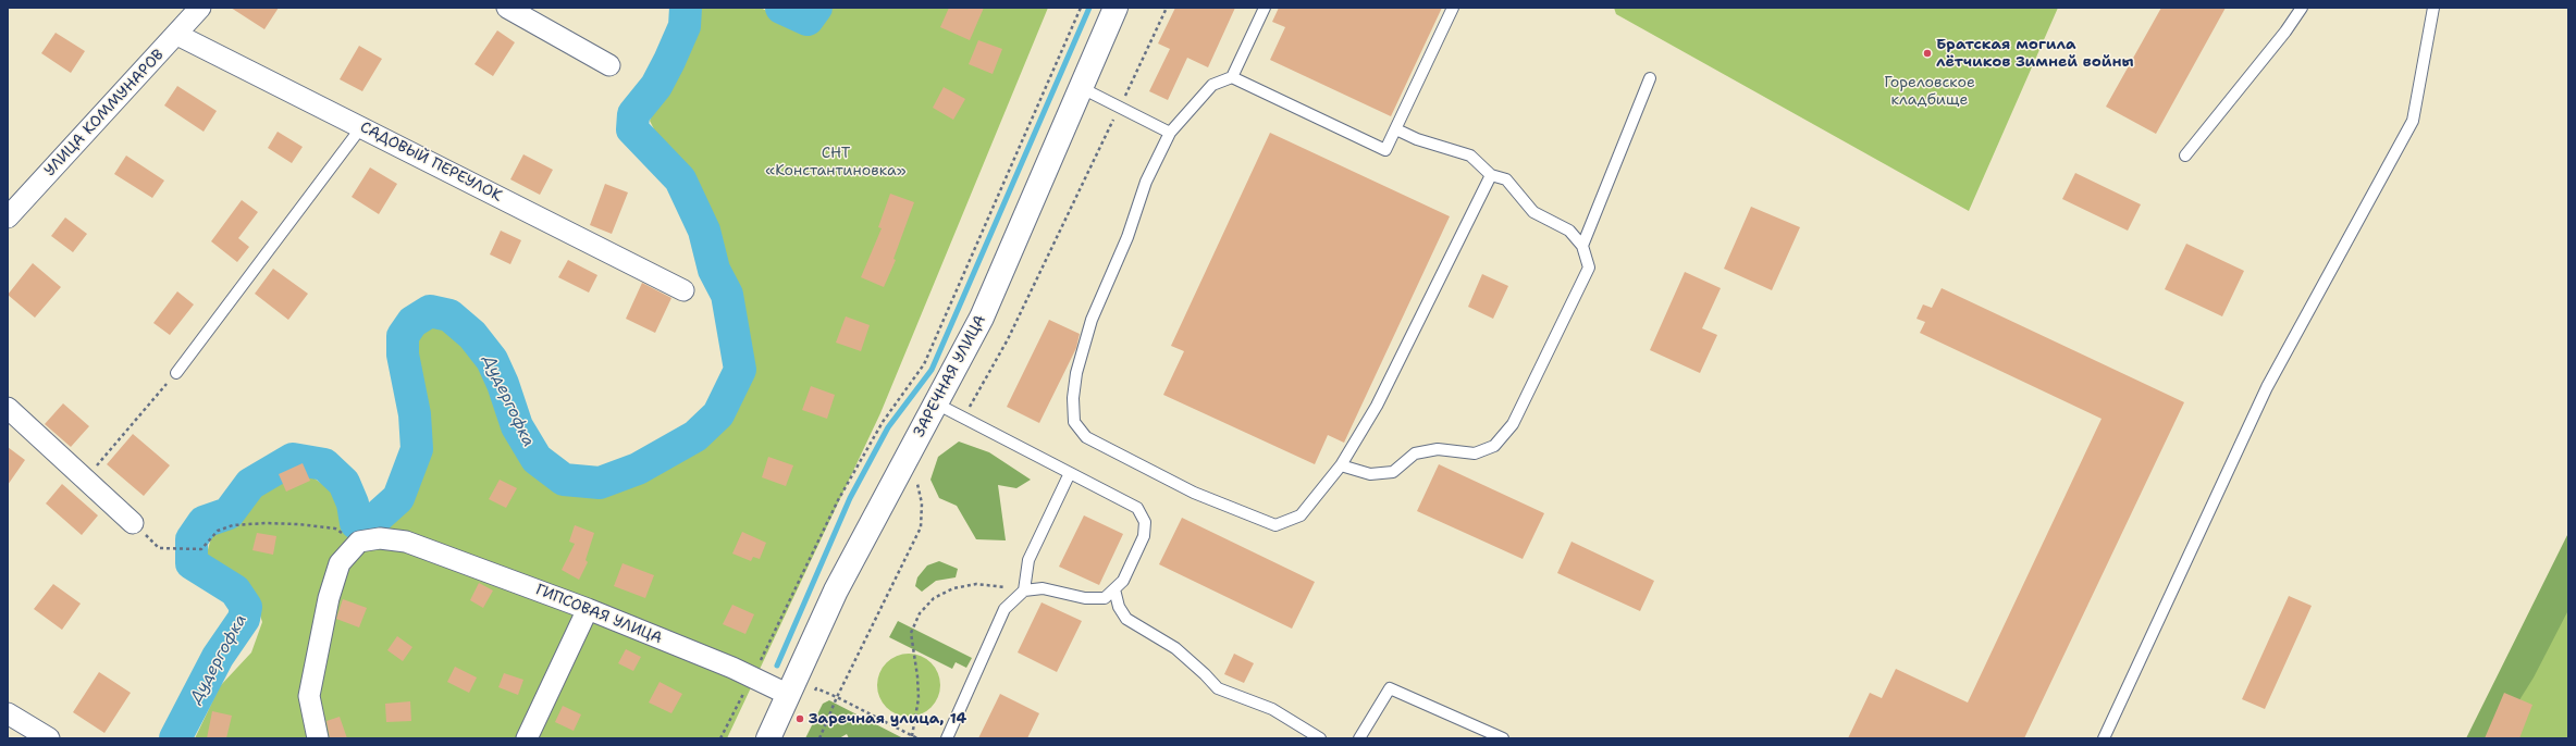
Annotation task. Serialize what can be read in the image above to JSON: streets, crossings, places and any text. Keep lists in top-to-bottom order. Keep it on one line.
{"streets":{"street":["УЛИЦА КОММУНАРОВ","САДОВЫЙ ПЕРЕУЛОК","ЗАРЕЧНАЯ УЛИЦА","ГИПСОВАЯ УЛИЦА"]},"crossings":[["УЛИЦА КОММУНАРОВ","САДОВЫЙ ПЕРЕУЛОК"],["ЗАРЕЧНАЯ УЛИЦА","ГИПСОВАЯ УЛИЦА"]],"water":["Дудергофка"],"parks":["Гореловское кладбище","СНТ «Константиновка»"],"places":["Братская могила лётчиков Зимней войны","Заречная улица, 14"]}
